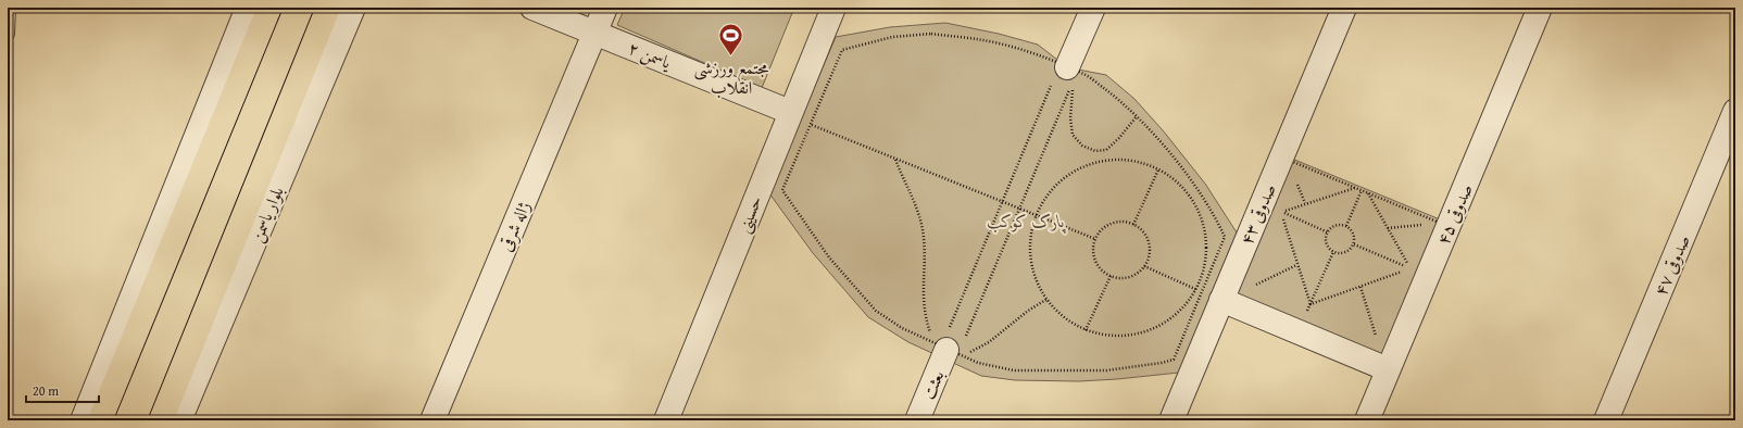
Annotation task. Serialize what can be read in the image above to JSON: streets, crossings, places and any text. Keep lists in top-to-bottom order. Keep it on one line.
{"streets":{"street":["یاسمن ۲","بلوار یاسمن","حسینی","صدوقی ۴۳","صدوقی ۴۵","ژاله شرقی","صدوقی ۴۷","بعثت"]},"crossings":[["یاسمن ۲","حسینی"],["یاسمن ۲","ژاله شرقی"]],"parks":["پارک کوکب"],"places":{"sports":["مجتمع ورزشی انقلاب"]},"scale_bar":"20 m"}
